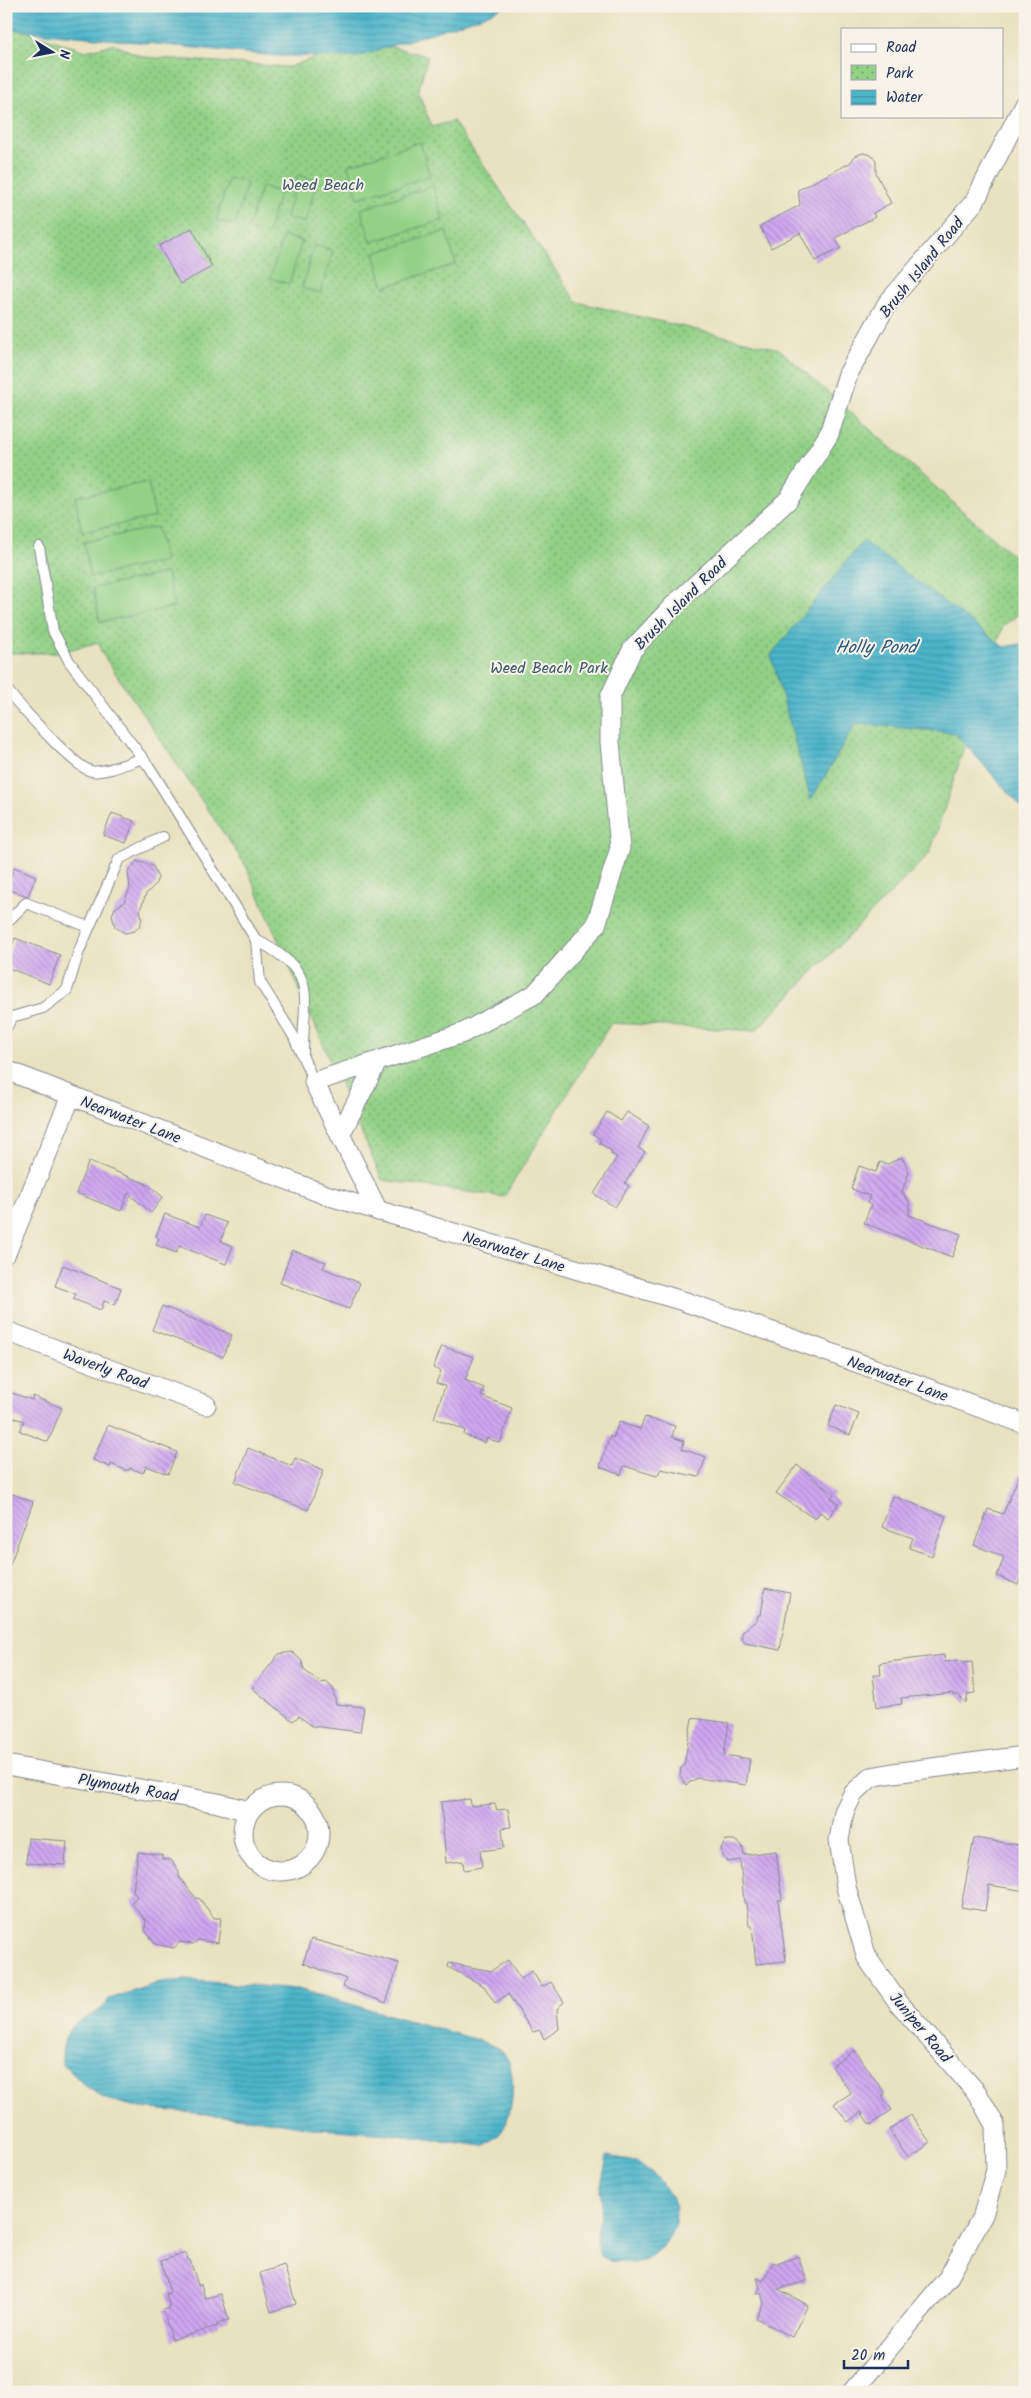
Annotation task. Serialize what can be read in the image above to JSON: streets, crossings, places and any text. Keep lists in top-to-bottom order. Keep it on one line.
{"streets":{"street":["Brush Island Road","Nearwater Lane","Waverly Road","Plymouth Road","Juniper Road"]},"water":["Holly Pond"],"parks":["Weed Beach","Weed Beach Park"],"legend":["Road","Park","Water"],"scale_bar":"20 m","north":"right"}
